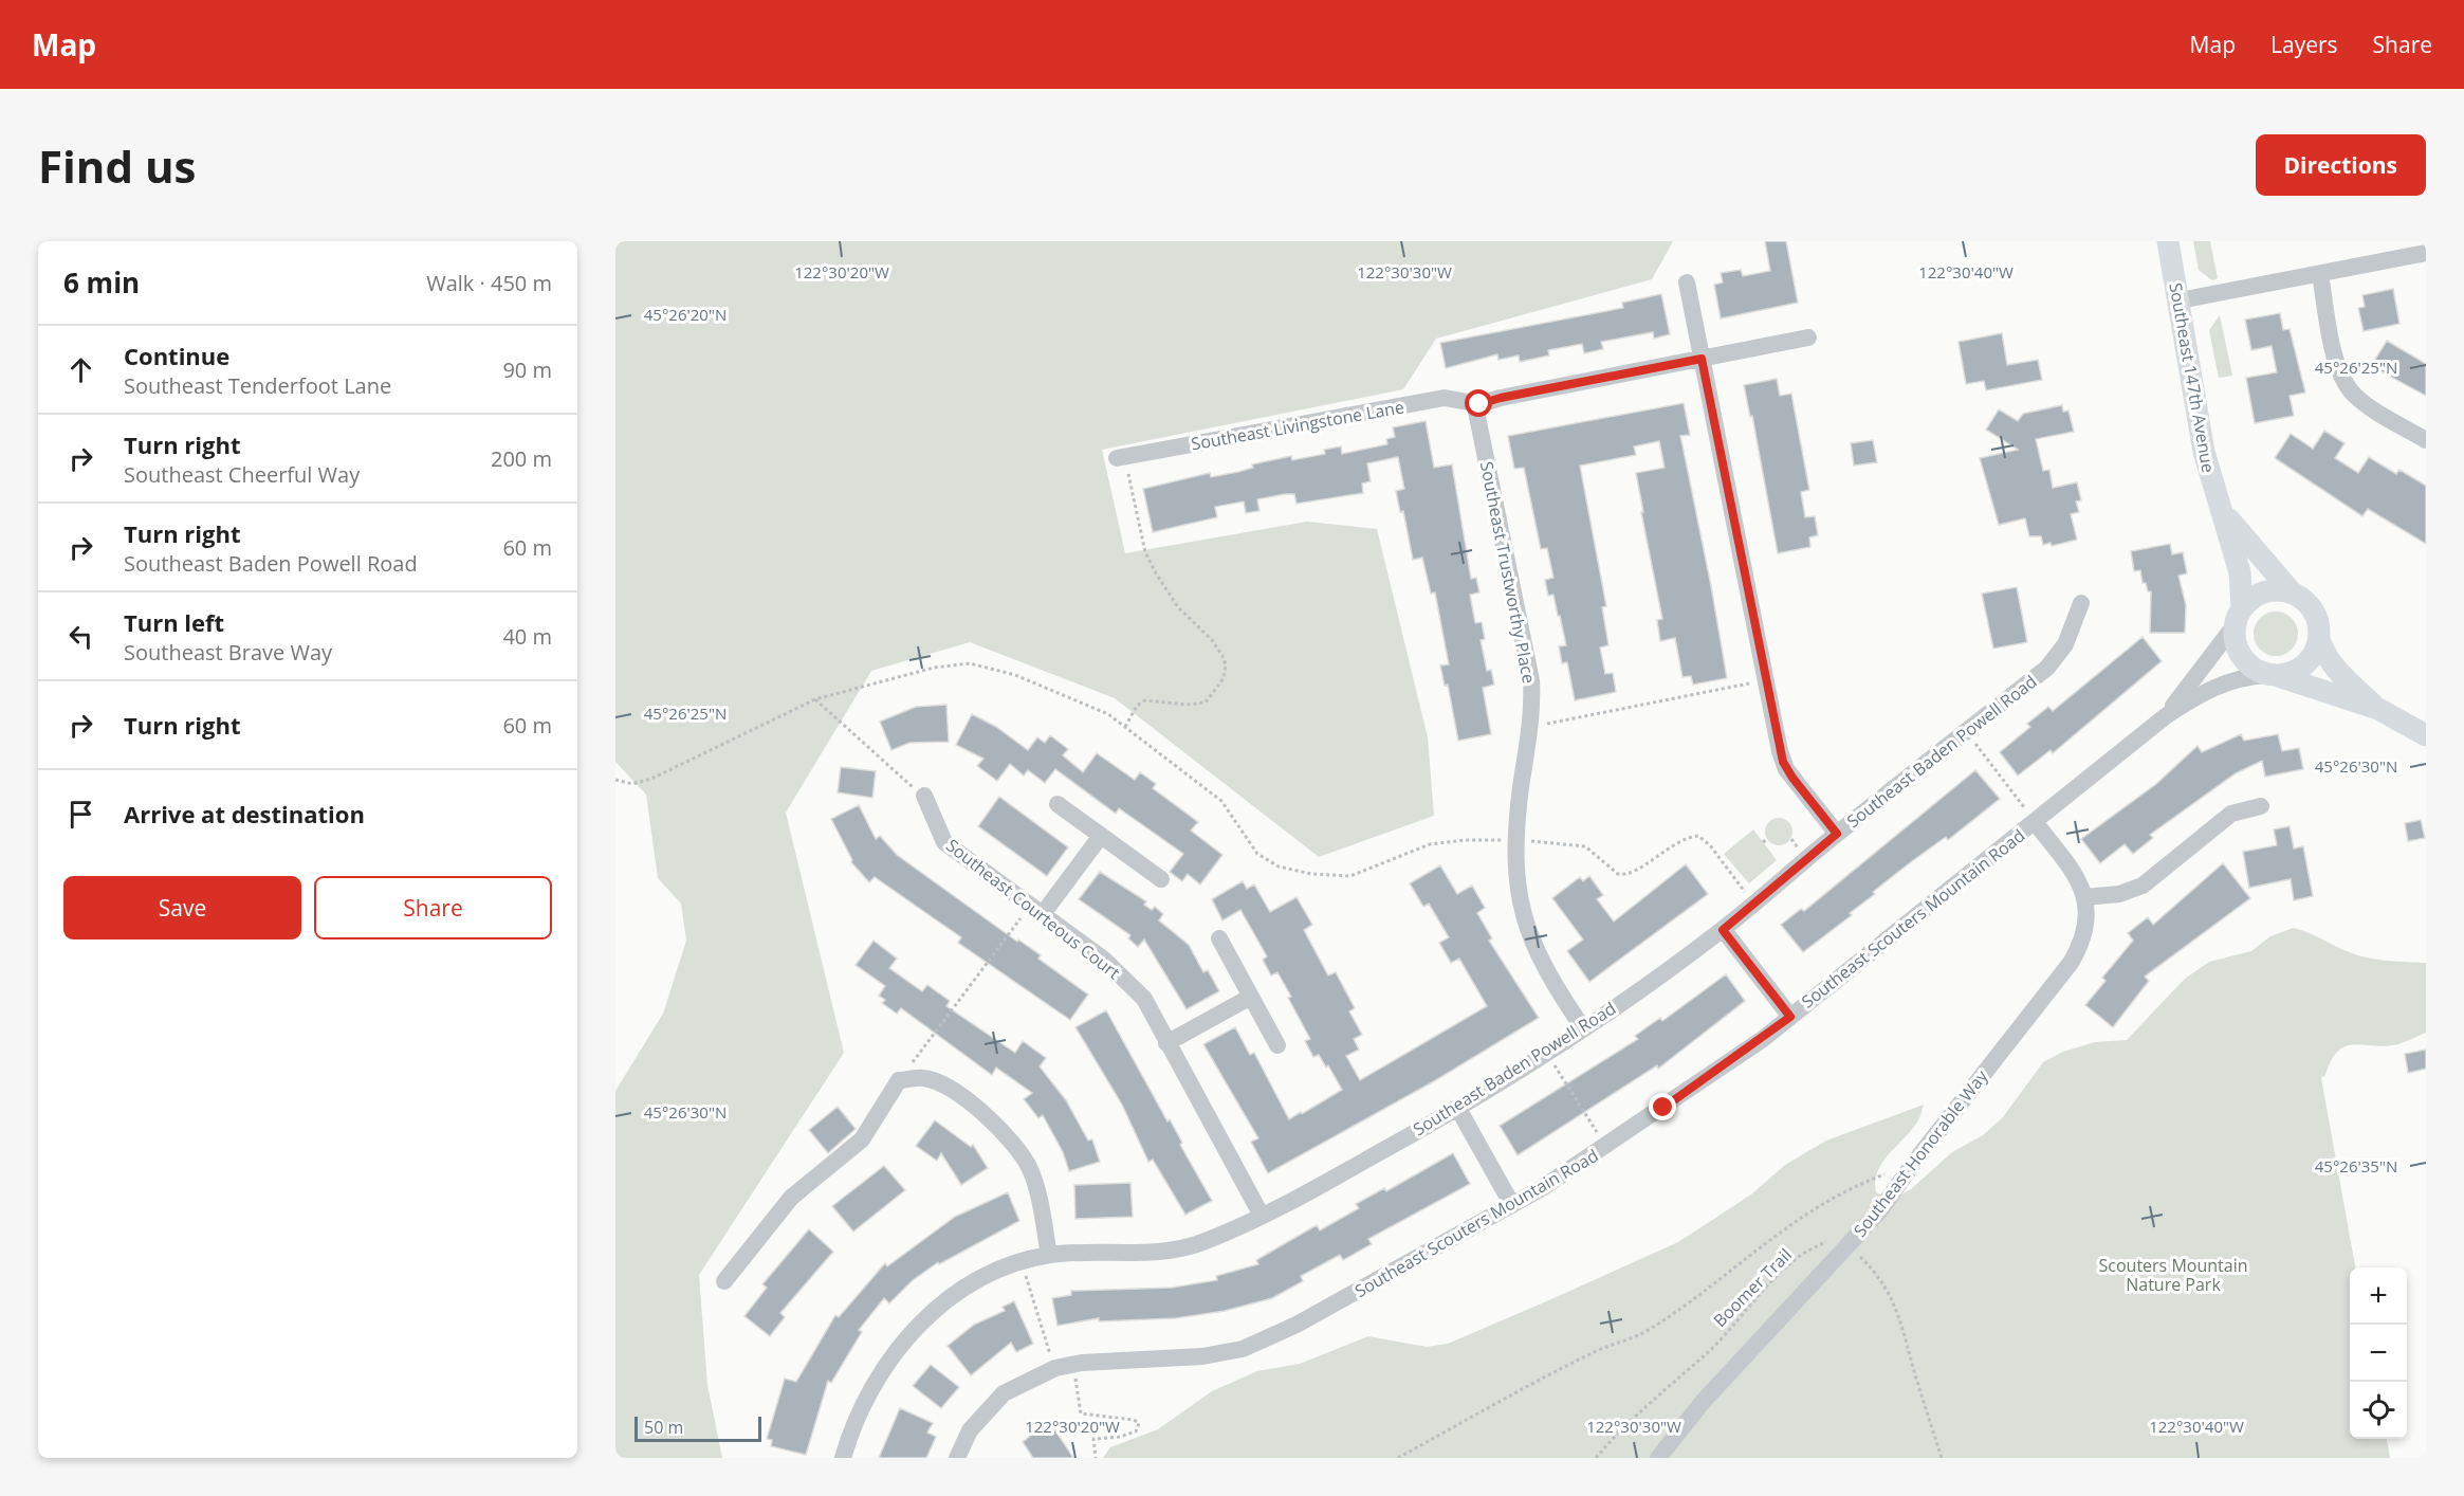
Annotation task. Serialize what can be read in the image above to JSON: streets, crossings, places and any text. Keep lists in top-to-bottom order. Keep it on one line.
{"streets":{"main road":["Southeast 147th Avenue"],"street":["Southeast Livingstone Lane","Southeast Trustworthy Place","Southeast Baden Powell Road","Southeast Courteous Court","Southeast Scouters Mountain Road","Southeast Honorable Way"],"path":["Boomer Trail"]},"crossings":[["Southeast 147th Avenue","Southeast Scouters Mountain Road"],["Southeast Livingstone Lane","Southeast Trustworthy Place"],["Southeast Trustworthy Place","Southeast Baden Powell Road"],["Southeast Baden Powell Road","Southeast Courteous Court"],["Southeast Scouters Mountain Road","Southeast Honorable Way"],["Southeast Honorable Way","Boomer Trail"]],"parks":["Scouters Mountain Nature Park"],"scale_bar":"50 m","page":{"header":"Map","nav":["Map","Layers","Share"],"buttons":["Directions",["Save","Share"]],"title":"Find us","heading":["6 min","Walk · 450 m"],"list":[["Continue","Southeast Tenderfoot Lane","90 m"],["Turn right","Southeast Cheerful Way","200 m"],["Turn right","Southeast Baden Powell Road","60 m"],["Turn left","Southeast Brave Way","40 m"],["Turn right","60 m"],"Arrive at destination"],"map_buttons":["+","−"],"scale":"50 m"},"coordinates":["122°30'20\"W","122°30'30\"W","122°30'40\"W","45°26'20\"N","45°26'25\"N","45°26'30\"N","45°26'35\"N"]}
